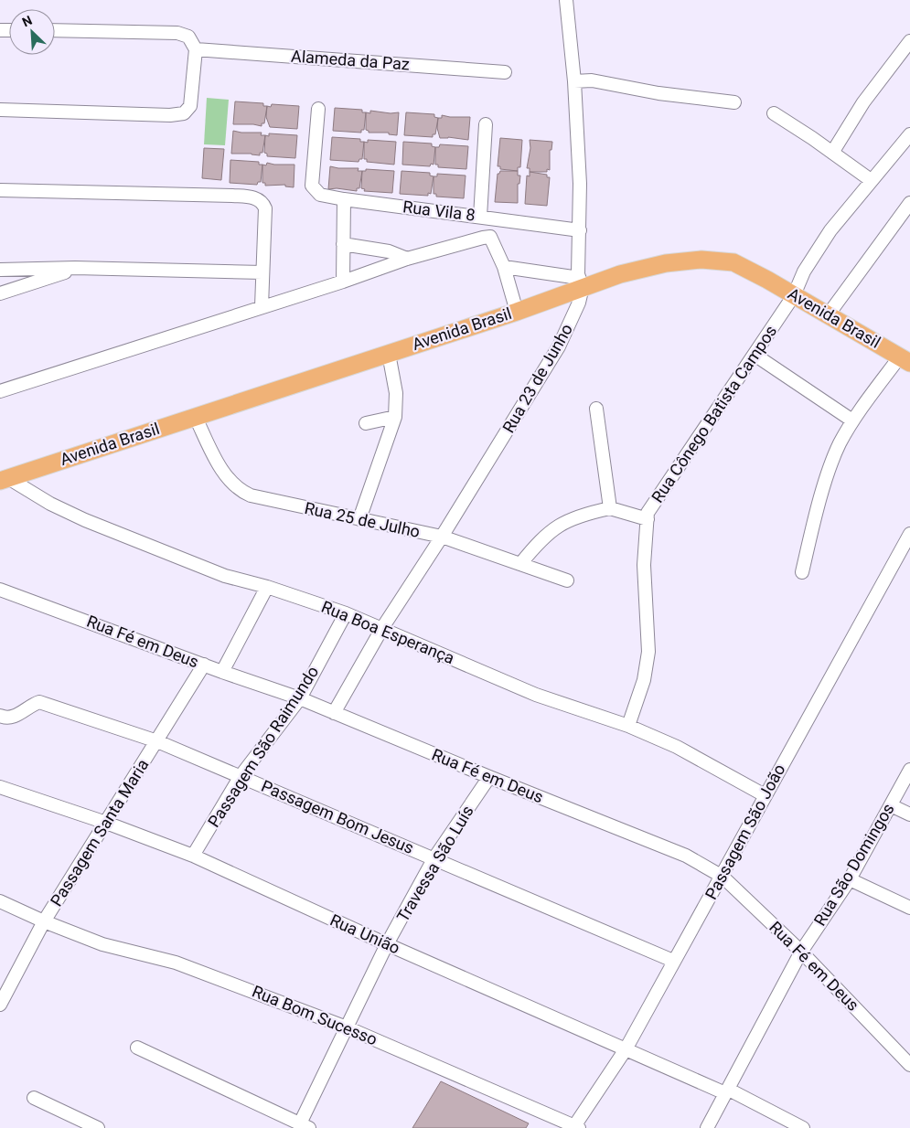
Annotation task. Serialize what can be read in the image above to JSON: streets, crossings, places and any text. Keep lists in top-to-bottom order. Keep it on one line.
{"streets":{"main road":["Avenida Brasil"],"street":["Alameda da Paz","Rua Vila 8","Rua 23 de Junho","Rua Cônego Batista Campos","Rua 25 de Julho","Rua Boa Esperança","Rua Fé em Deus","Passagem São Raimundo","Passagem Bom Jesus","Passagem São João","Passagem Santa Maria","Travessa São Luís","Rua São Domingos","Rua União","Rua Bom Sucesso"]},"crossings":[["Rua Vila 8","Rua 23 de Junho"],["Avenida Brasil","Rua 23 de Junho"],["Avenida Brasil","Rua Cônego Batista Campos"],["Avenida Brasil","Rua 25 de Julho"],["Avenida Brasil","Rua Boa Esperança"],["Rua 23 de Junho","Rua 25 de Julho"],["Rua 23 de Junho","Rua Boa Esperança"],["Rua 23 de Junho","Rua Fé em Deus"],["Rua Cônego Batista Campos","Rua Boa Esperança"],["Rua Boa Esperança","Passagem São Raimundo"],["Rua Boa Esperança","Passagem São João"],["Rua Fé em Deus","Passagem São Raimundo"],["Rua Fé em Deus","Passagem São João"],["Rua Fé em Deus","Passagem Santa Maria"],["Rua Fé em Deus","Travessa São Luís"],["Rua Fé em Deus","Rua São Domingos"],["Passagem São Raimundo","Passagem Bom Jesus"],["Passagem São Raimundo","Rua União"],["Passagem Bom Jesus","Passagem São João"],["Passagem Bom Jesus","Passagem Santa Maria"],["Passagem Bom Jesus","Travessa São Luís"],["Passagem São João","Rua União"],["Passagem São João","Rua Bom Sucesso"],["Passagem Santa Maria","Rua União"],["Passagem Santa Maria","Rua Bom Sucesso"],["Travessa São Luís","Rua União"],["Travessa São Luís","Rua Bom Sucesso"],["Rua São Domingos","Rua União"]],"north":"top left"}
